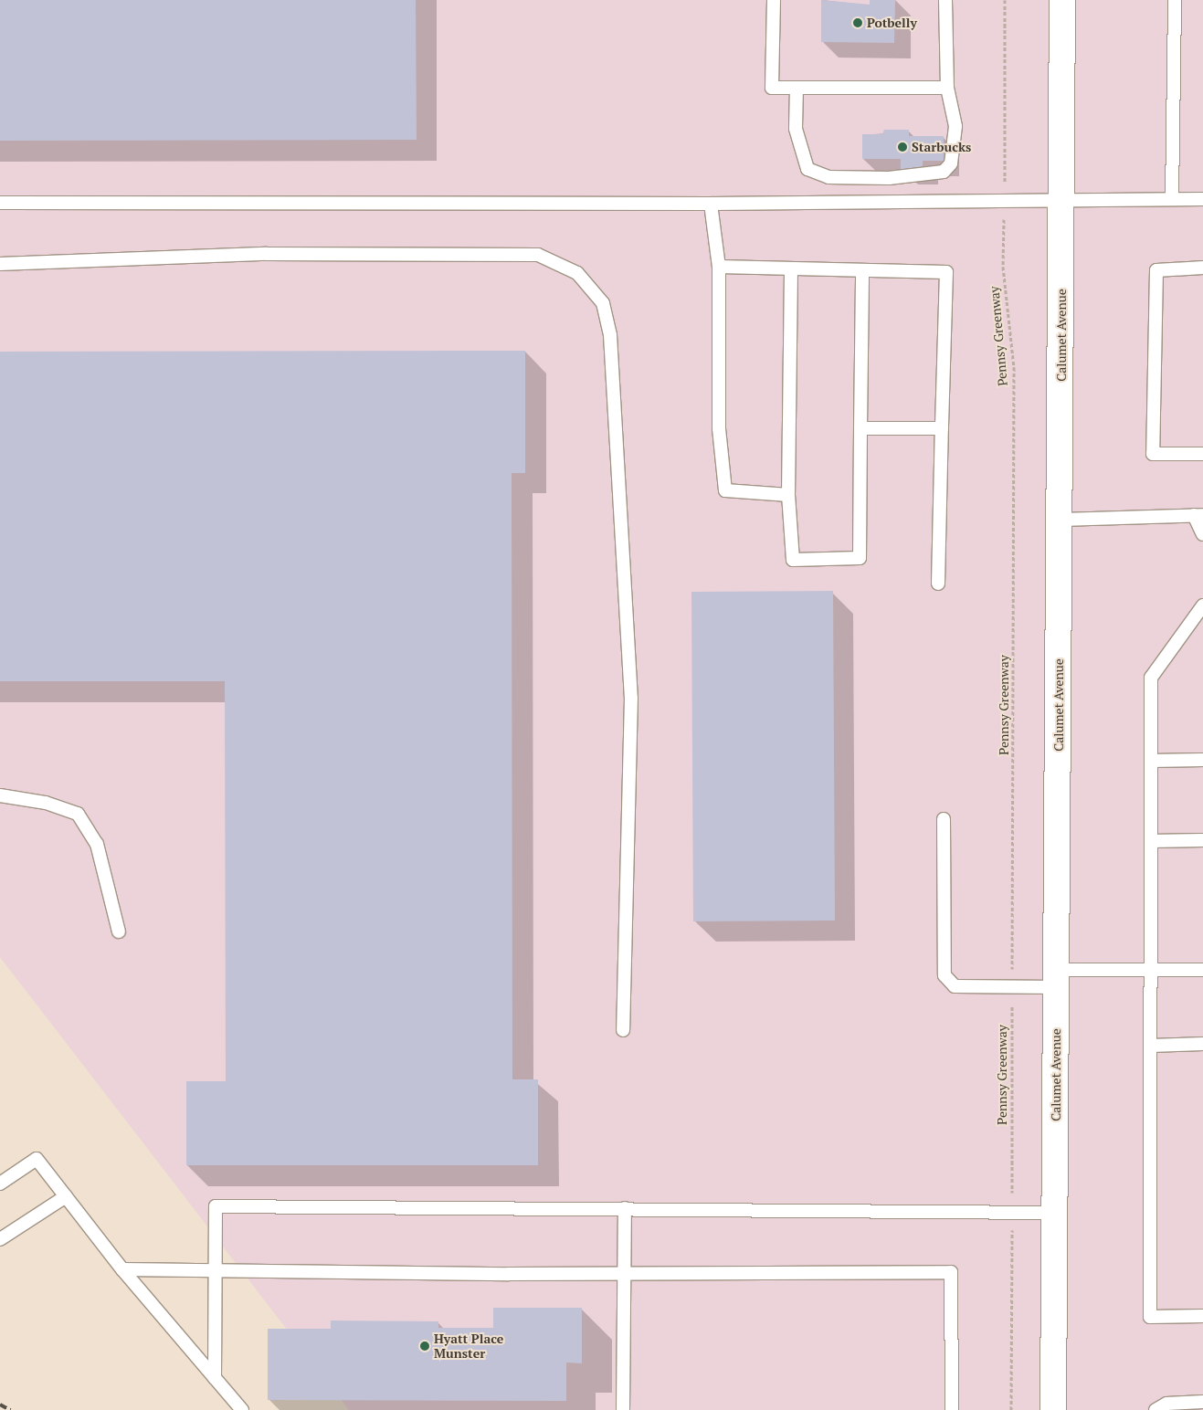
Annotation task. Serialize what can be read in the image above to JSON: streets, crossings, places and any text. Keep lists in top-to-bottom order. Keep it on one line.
{"streets":{"main road":["Calumet Avenue"],"path":["Pennsy Greenway"]},"places":["Potbelly","Starbucks","Hyatt Place Munster"]}
